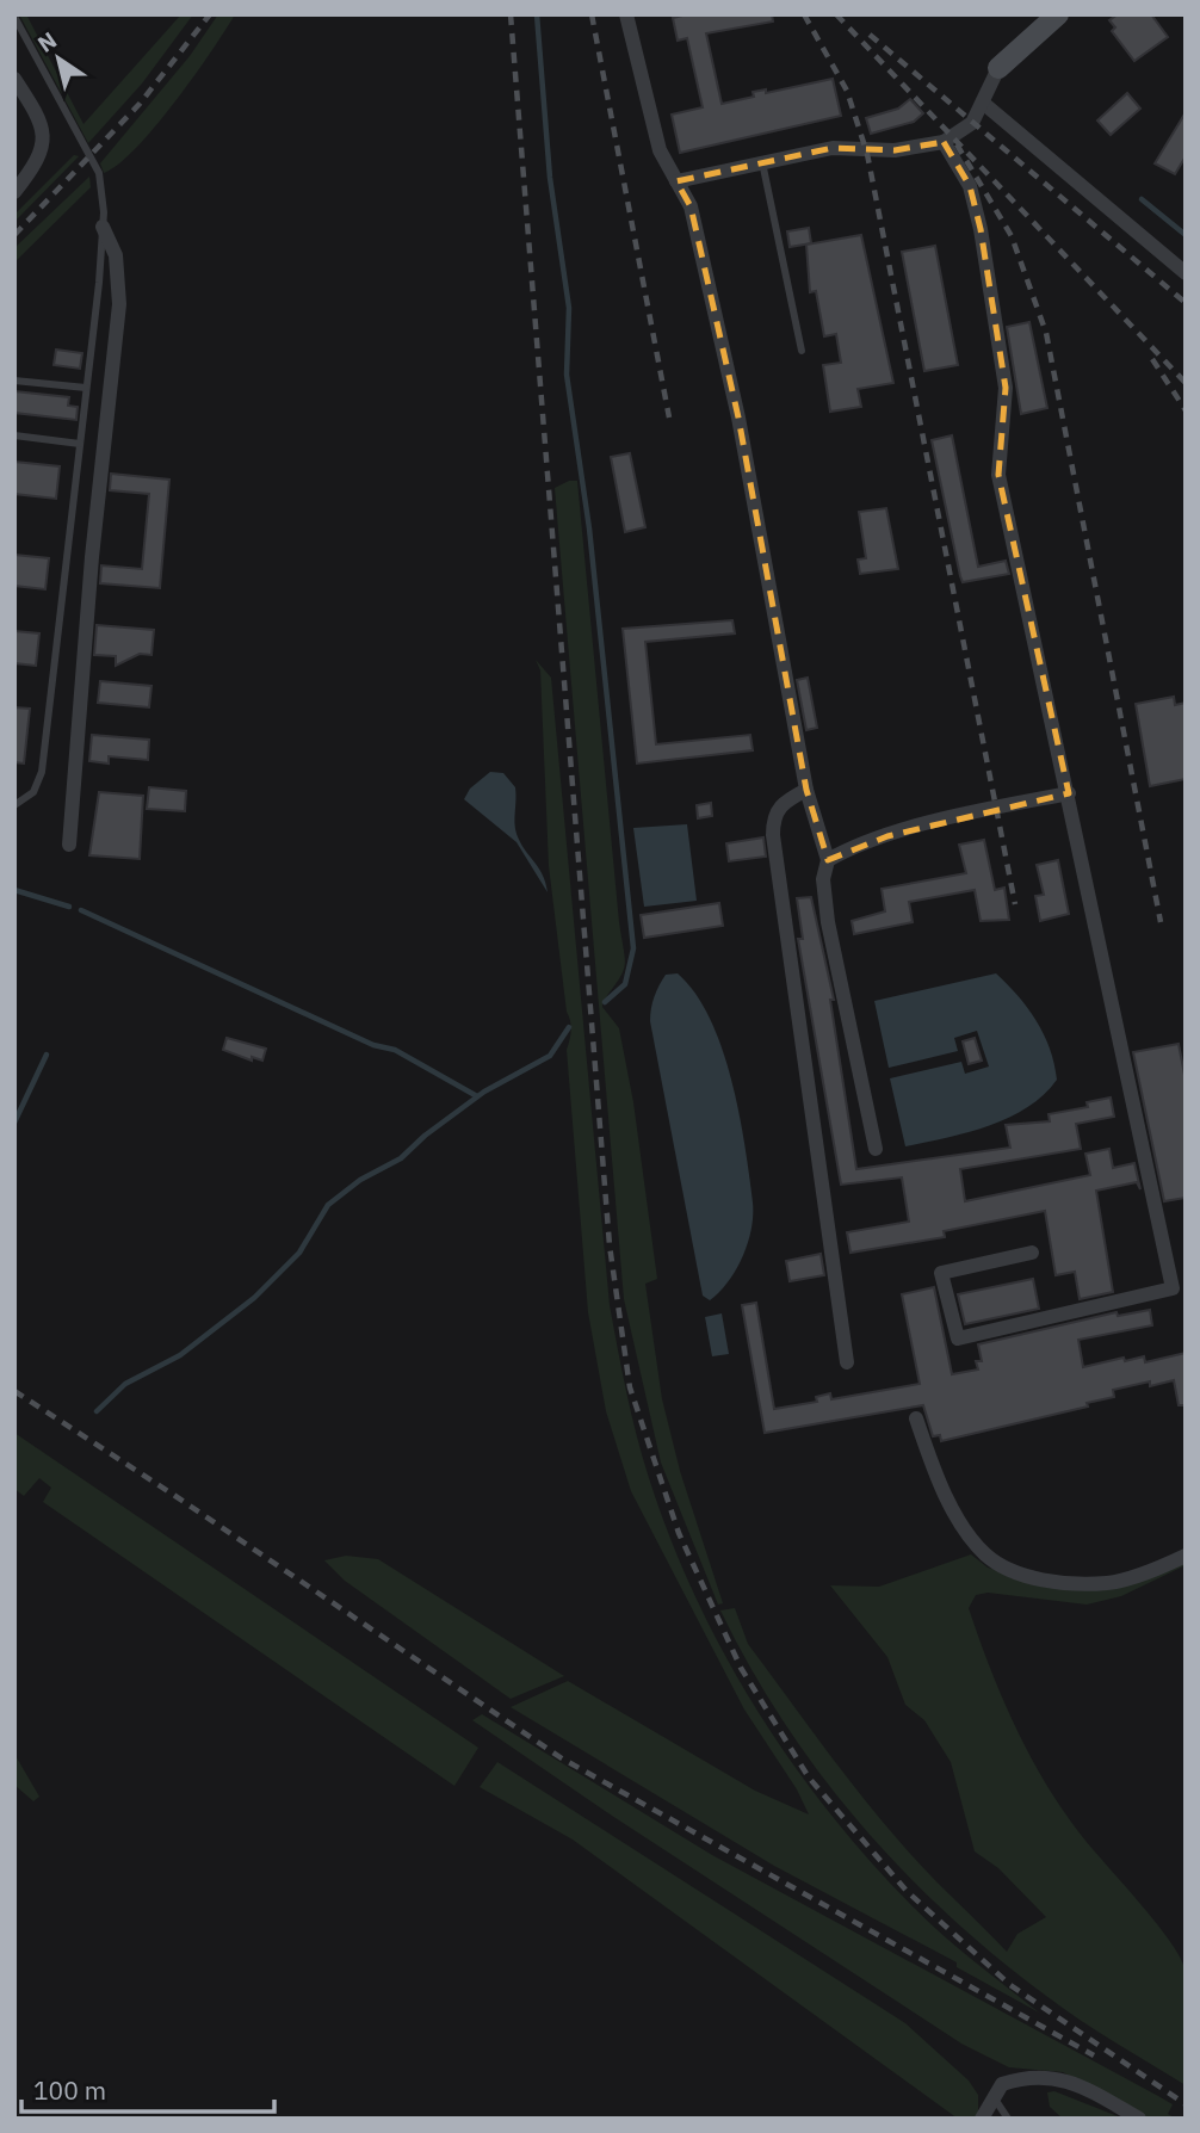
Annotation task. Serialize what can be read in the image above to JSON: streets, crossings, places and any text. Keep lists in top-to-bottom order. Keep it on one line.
{"scale_bar":"100 m","north":"top left"}
